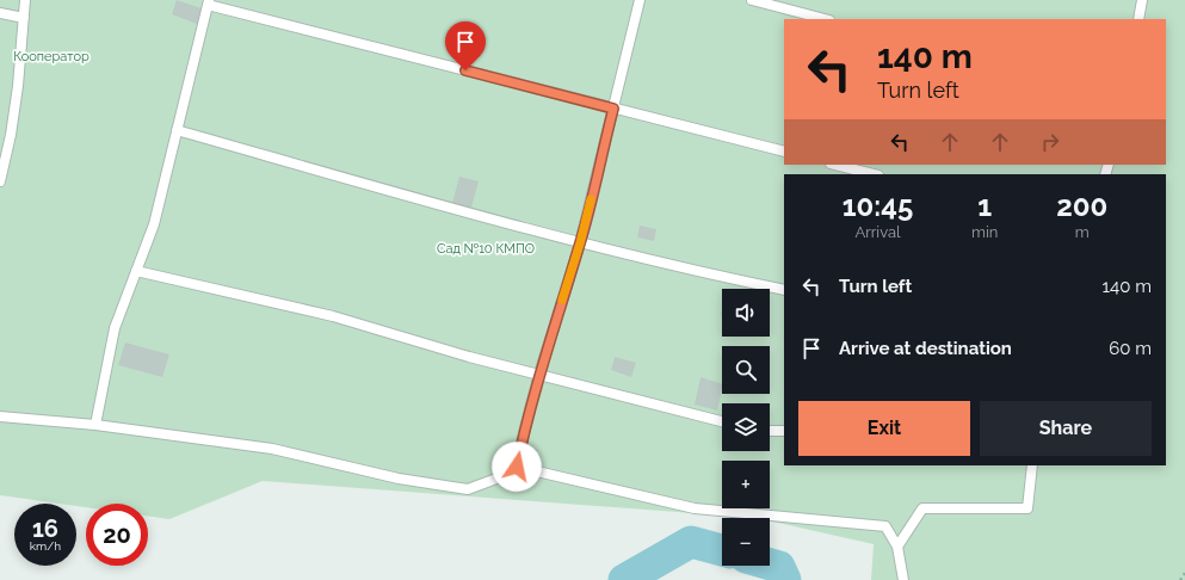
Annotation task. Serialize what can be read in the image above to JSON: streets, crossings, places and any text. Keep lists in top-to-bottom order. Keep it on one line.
{"parks":["Кооператор","Сад №10 КМПО"],"page":{"turn":["140 m","Turn left"],"eta":["10:45","Arrival","1","min","200","m"],"list":[{"name":"Turn left","value":"140 m"},{"name":"Arrive at destination","value":"60 m"}],"map_buttons":["+","−"],"buttons":["Exit","Share"],"speed":"16 km/h","limit":"20"}}
